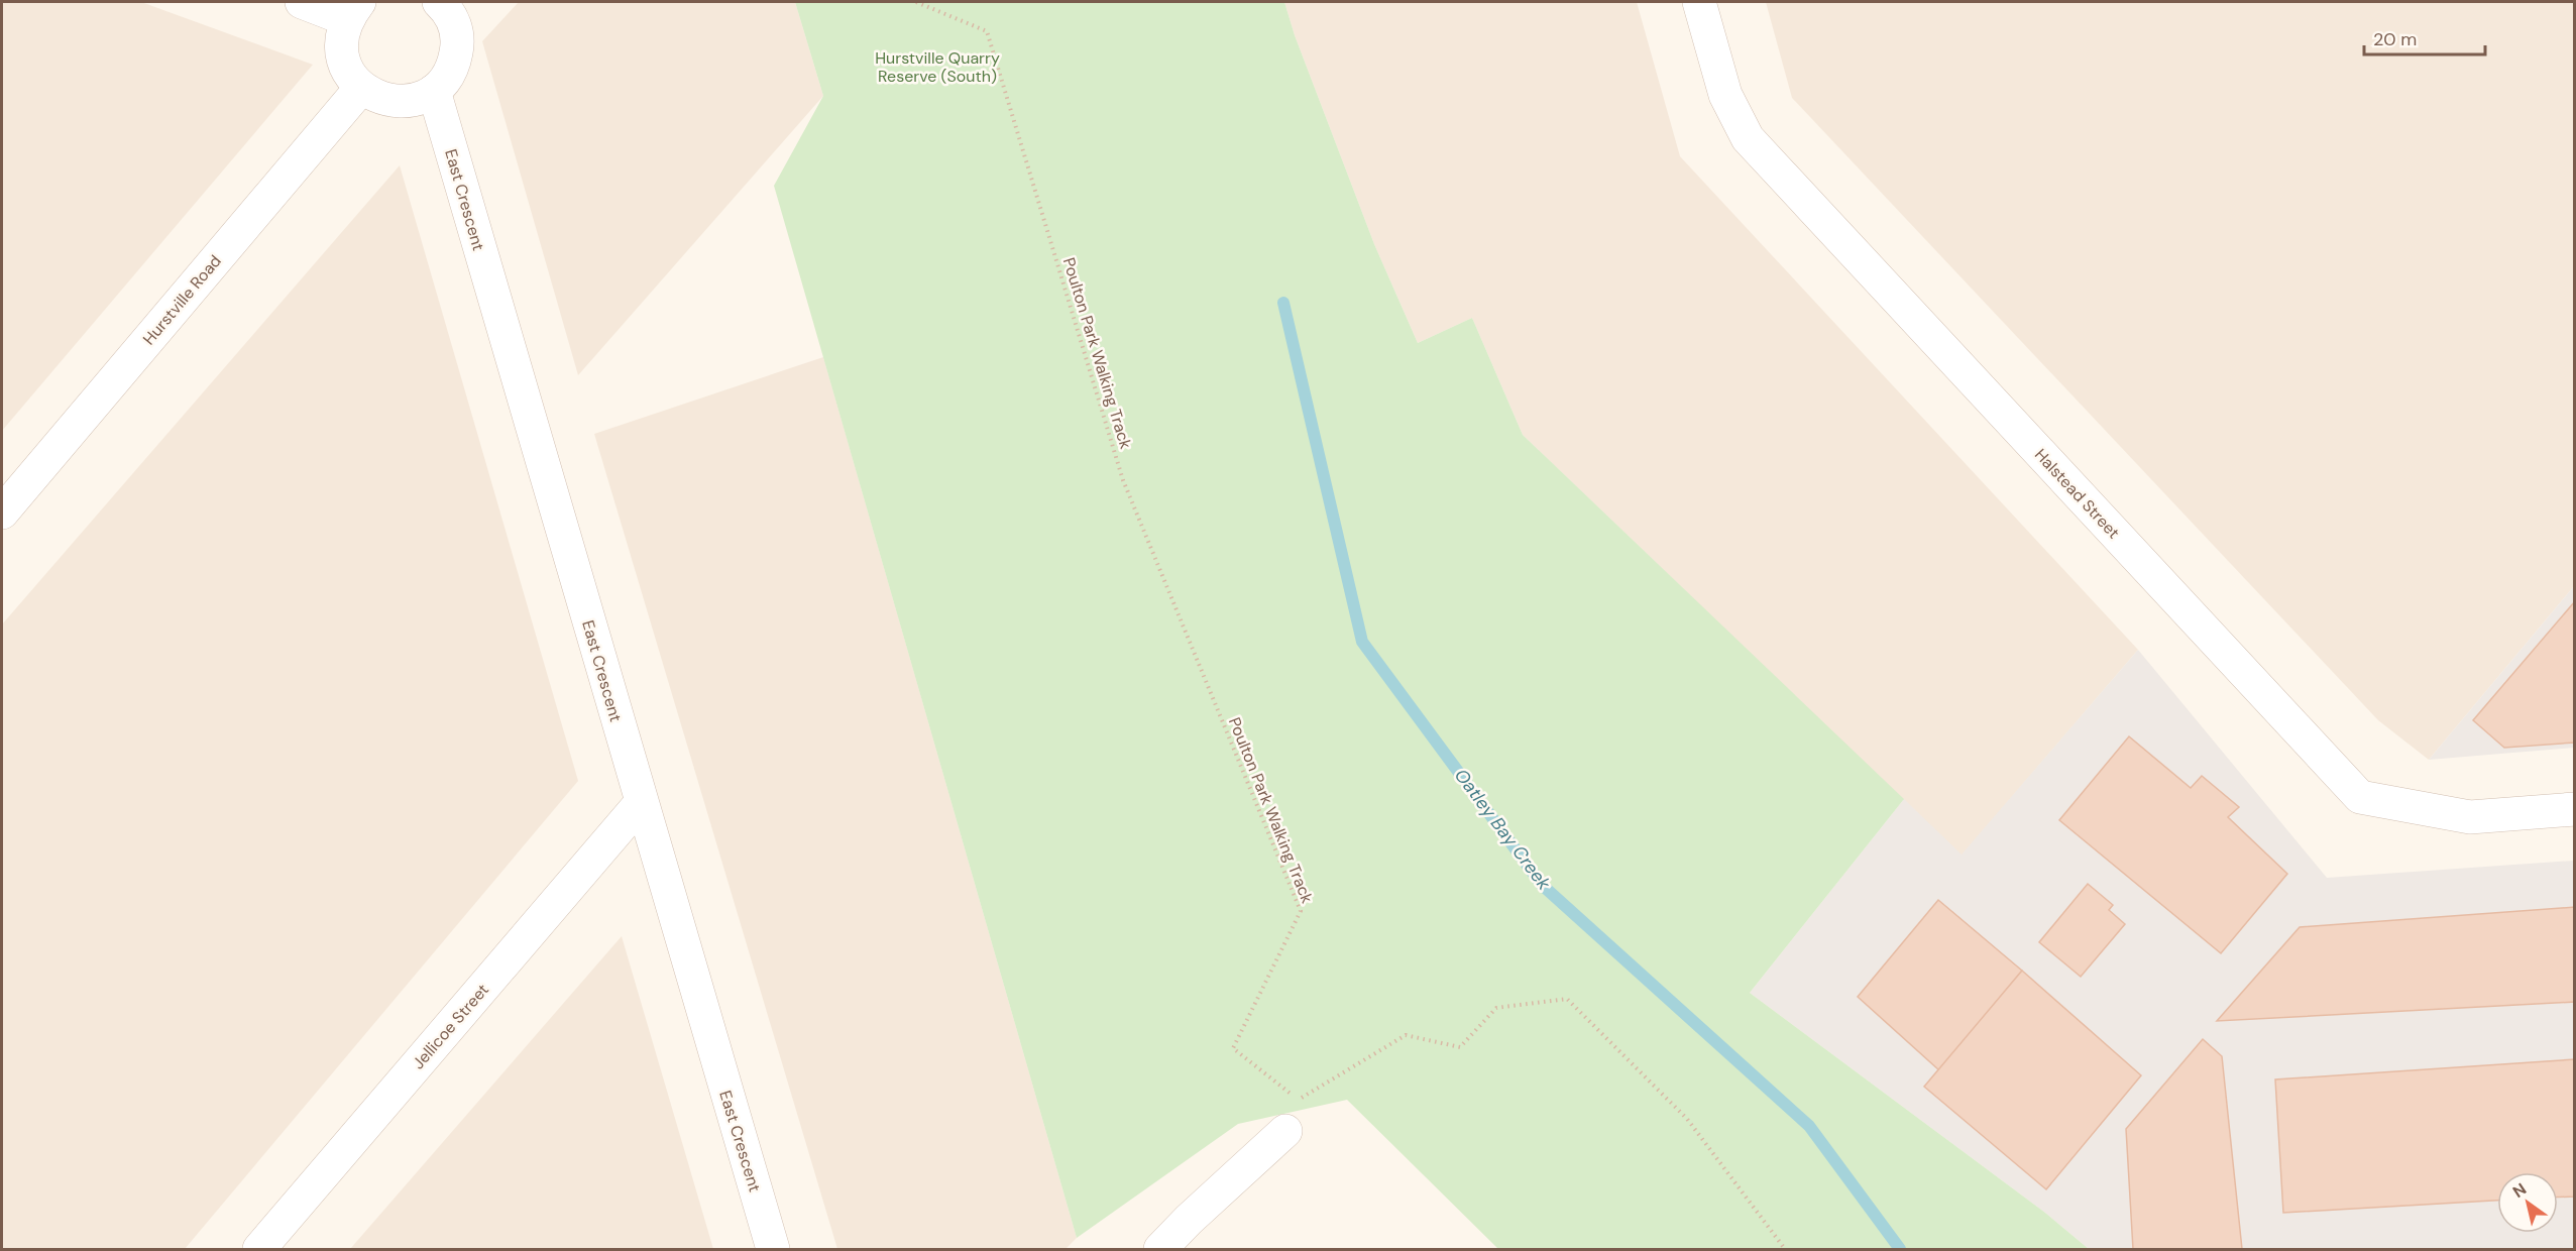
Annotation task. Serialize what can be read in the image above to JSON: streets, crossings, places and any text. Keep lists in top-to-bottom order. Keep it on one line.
{"streets":{"street":["East Crescent","Hurstville Road","Halstead Street","Jellicoe Street"],"path":["Poulton Park Walking Track"]},"crossings":[["East Crescent","Jellicoe Street"]],"water":["Oatley Bay Creek"],"parks":["Hurstville Quarry Reserve (South)"],"scale_bar":"20 m","north":"top left"}
